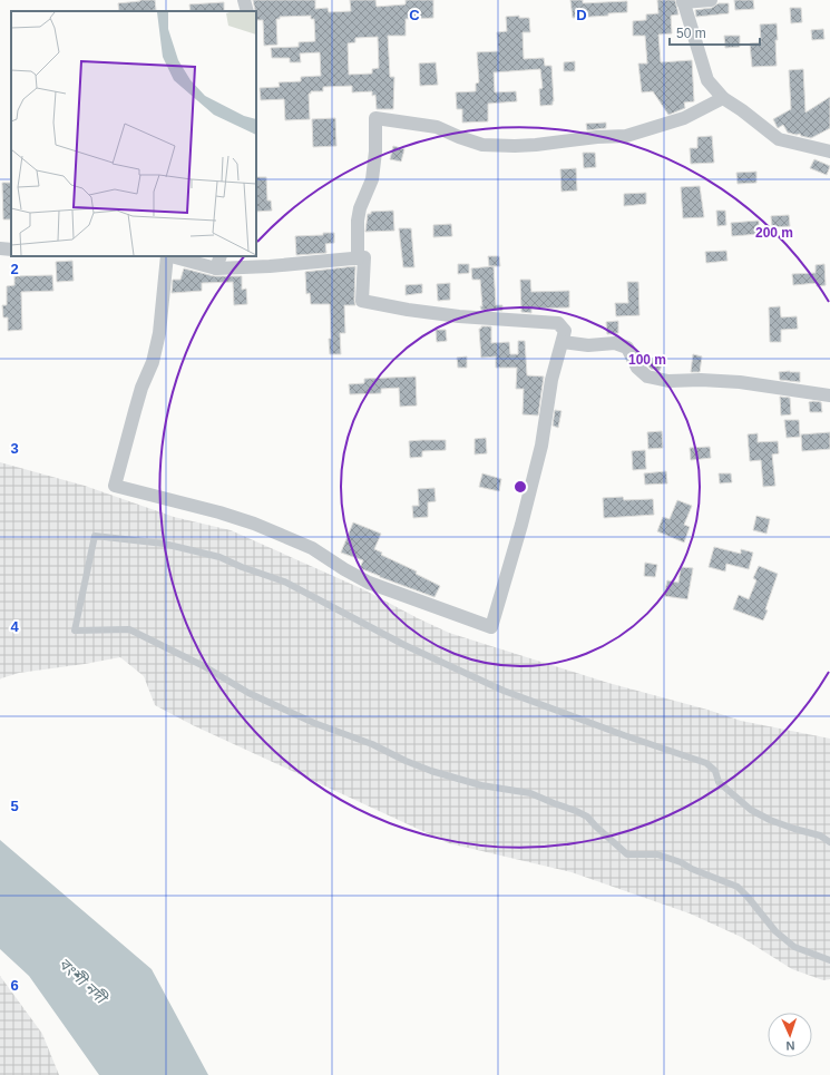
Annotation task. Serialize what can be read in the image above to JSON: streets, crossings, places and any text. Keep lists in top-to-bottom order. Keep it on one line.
{"water":["বংশী নদী"],"scale_bar":"50 m","north":"bottom","grid":{"columns":["C","D"],"rows":["2","3","4","5","6"]},"rings":["200 m","100 m"]}
